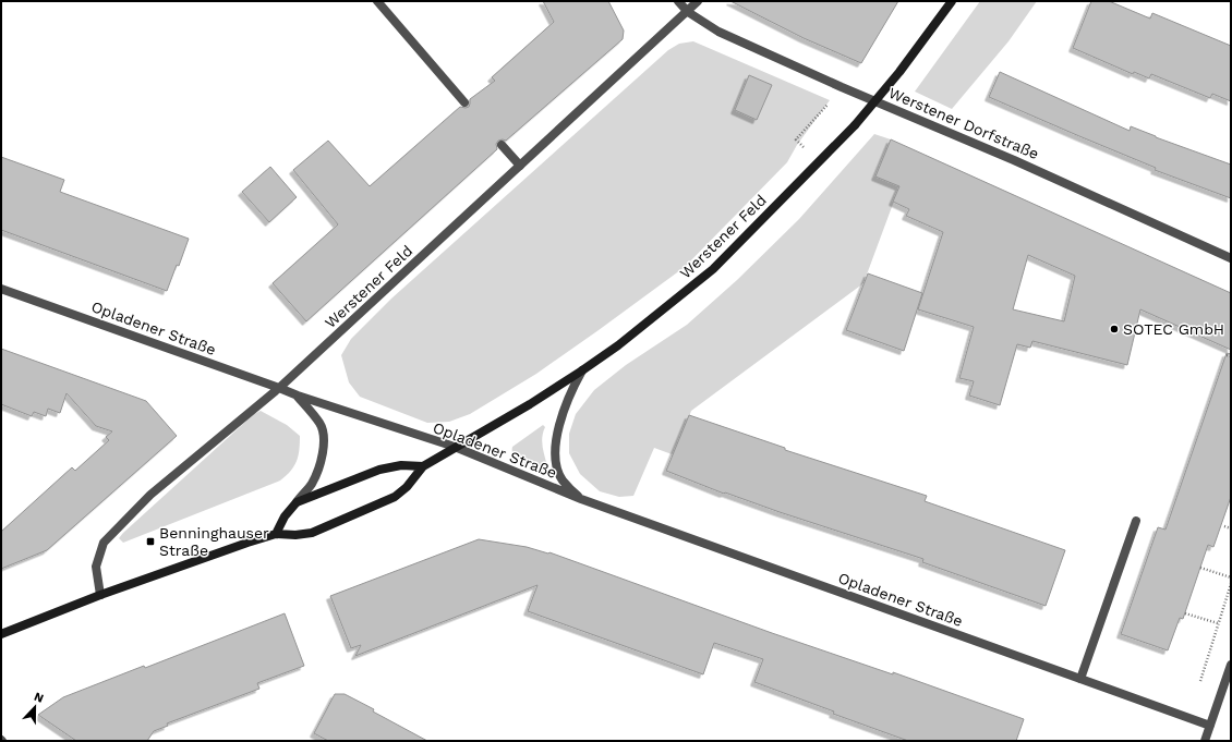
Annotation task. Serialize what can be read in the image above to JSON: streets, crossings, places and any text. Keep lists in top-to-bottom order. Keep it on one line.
{"streets":{"main road":["Werstener Feld"],"street":["Werstener Dorfstraße","Opladener Straße"]},"crossings":[["Werstener Dorfstraße","Werstener Feld"],["Werstener Feld","Opladener Straße"]],"places":{"other":["SOTEC GmbH"],"transit":["Benninghauser Straße"]},"north":"top"}
